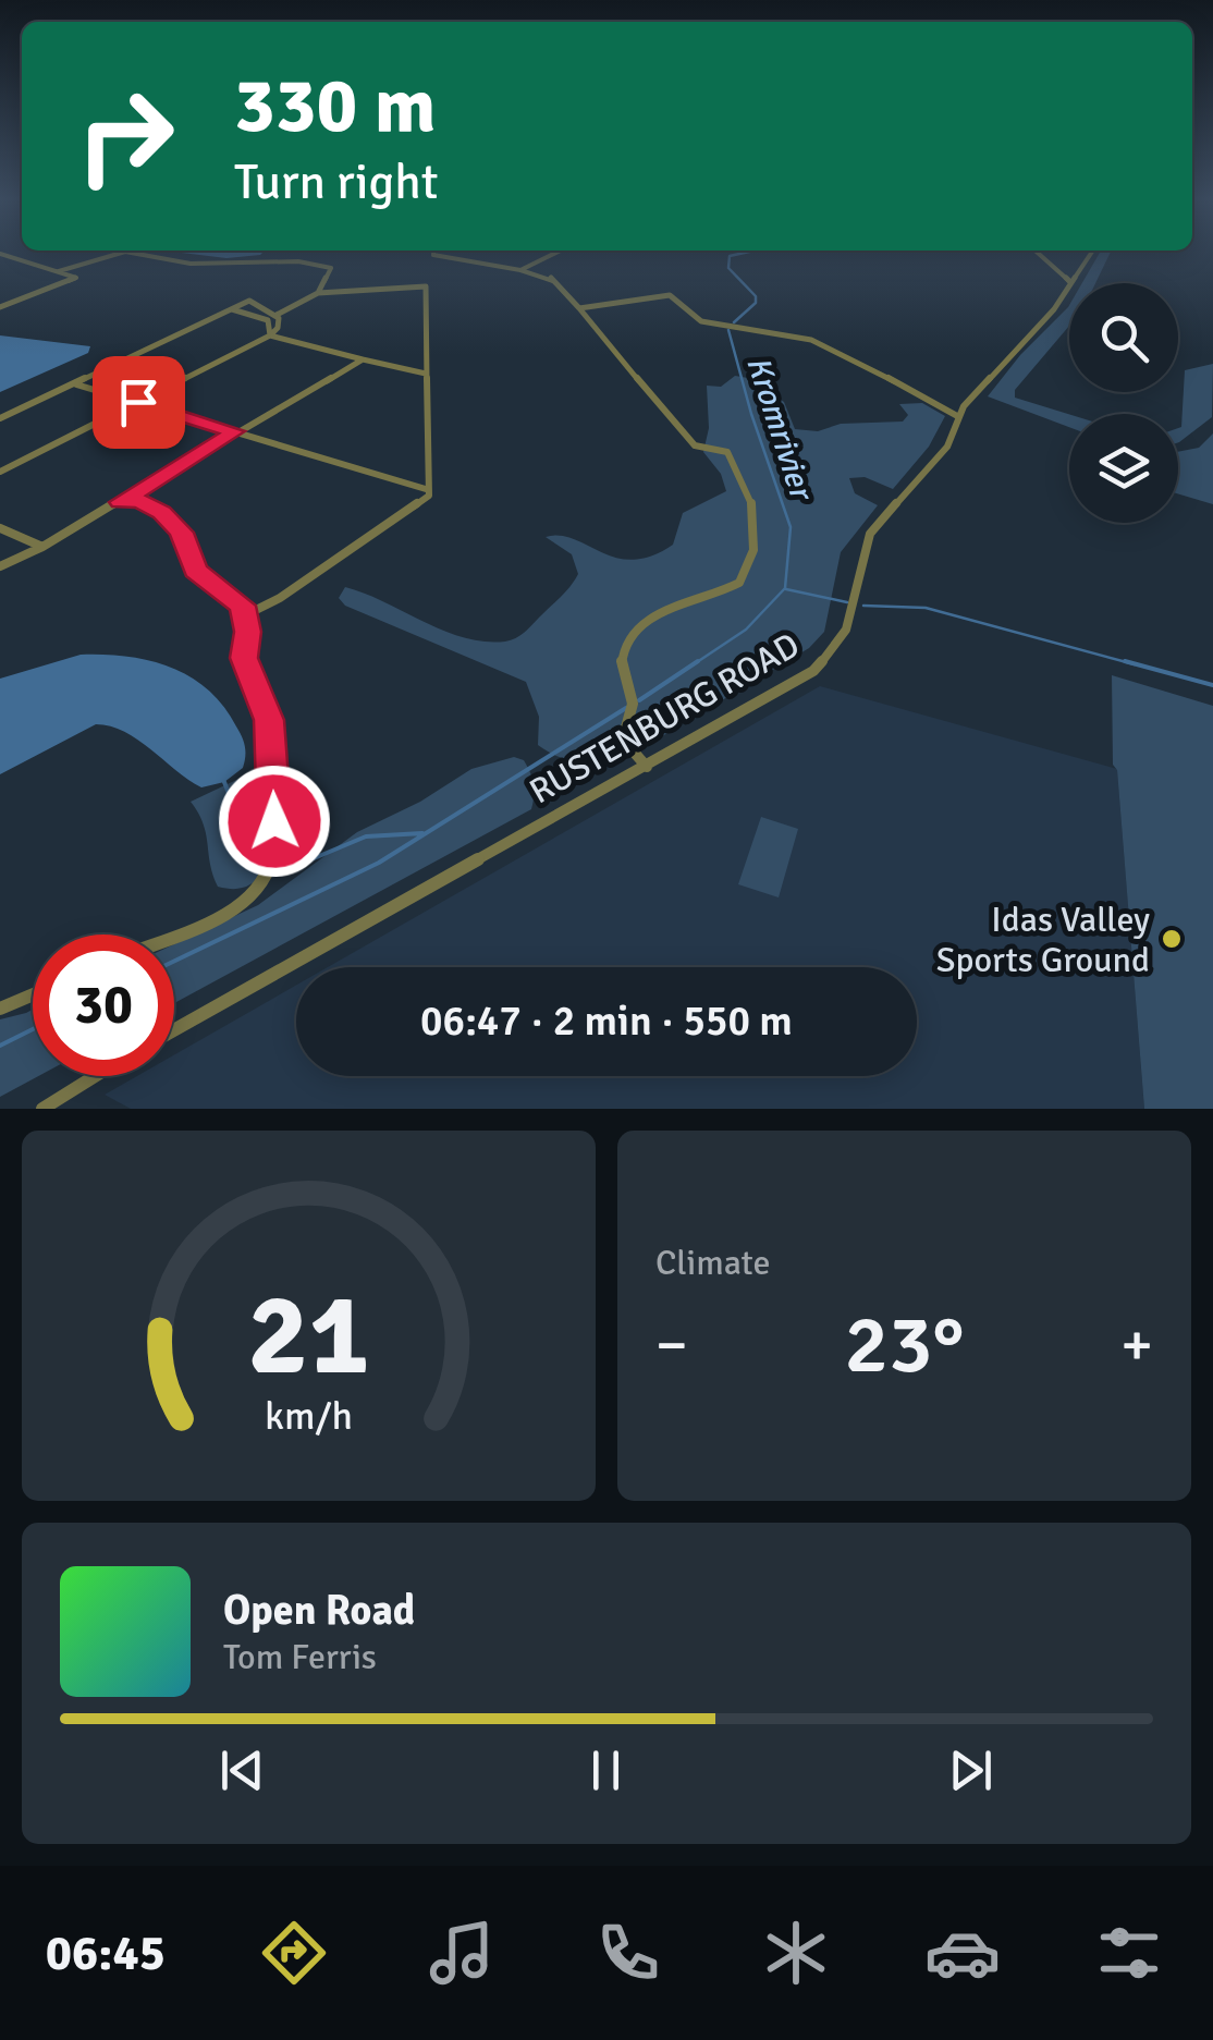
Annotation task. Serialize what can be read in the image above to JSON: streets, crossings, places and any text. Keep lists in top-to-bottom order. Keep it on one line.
{"streets":{"street":["RUSTENBURG ROAD"]},"water":["Kromrivier"],"places":["Idas Valley Sports Ground"],"page":{"turn":["330 m","Turn right"],"limit":"30","trip":"06:47 · 2 min · 550 m","tile":"Climate","heat":["−","23°","+"],"song":["Open Road","Tom Ferris"],"tabs":"06:45","gauge":["21","km/h"]}}
